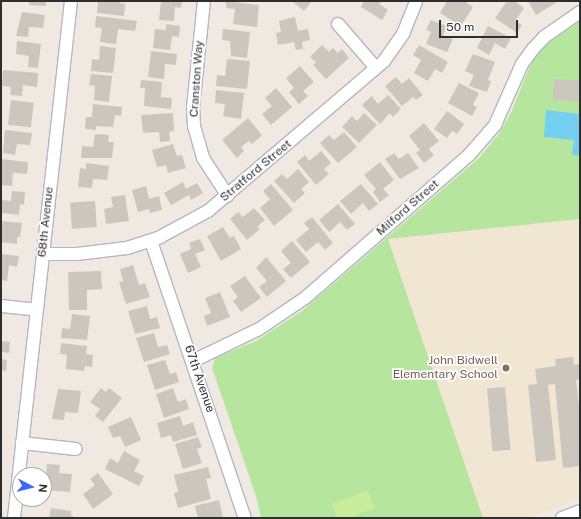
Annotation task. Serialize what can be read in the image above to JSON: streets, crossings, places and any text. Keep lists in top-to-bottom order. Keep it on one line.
{"streets":{"street":["Cranston Way","Stratford Street","Milford Street","68th Avenue","67th Avenue"]},"crossings":[["Cranston Way","Stratford Street"],["Stratford Street","68th Avenue"],["Stratford Street","67th Avenue"],["Milford Street","67th Avenue"]],"places":["John Bidwell Elementary School"],"scale_bar":"50 m","north":"right"}
